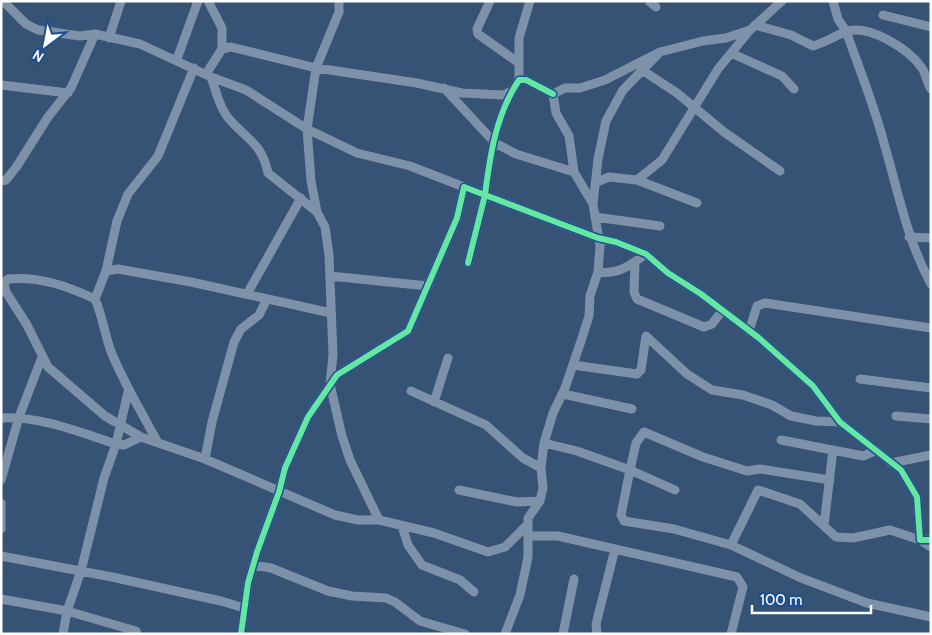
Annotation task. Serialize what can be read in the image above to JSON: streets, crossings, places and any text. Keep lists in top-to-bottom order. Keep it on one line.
{"scale_bar":"100 m","north":"bottom left"}
